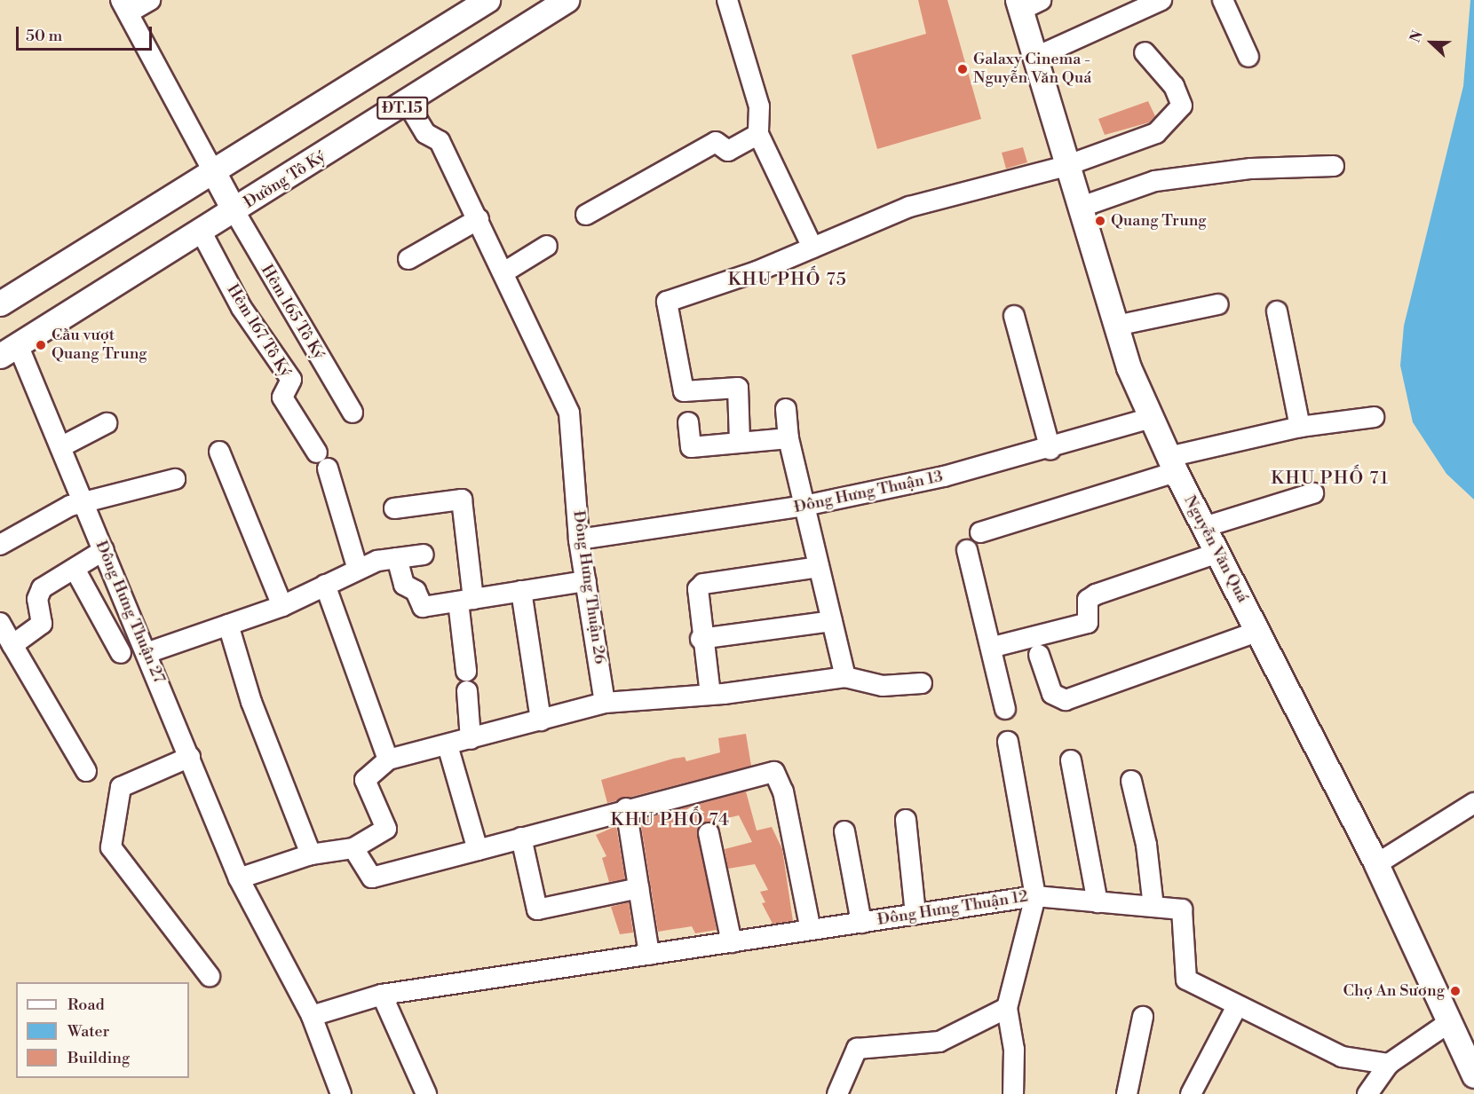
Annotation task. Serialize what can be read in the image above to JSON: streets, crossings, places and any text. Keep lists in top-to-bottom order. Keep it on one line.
{"streets":{"main road":["ĐT.15","Đường Tô Ký","Nguyễn Văn Quá"],"street":["Hẻm 165 Tô Ký","Hẻm 167 Tô Ký","Đông Hưng Thuận 13","Đông Hưng Thuận 26","Đông Hưng Thuận 27","Đông Hưng Thuận 12"]},"crossings":[["Đường Tô Ký","Hẻm 165 Tô Ký"],["Đường Tô Ký","Hẻm 167 Tô Ký"],["Đường Tô Ký","Đông Hưng Thuận 26"],["Đường Tô Ký","Đông Hưng Thuận 27"],["Đông Hưng Thuận 13","Nguyễn Văn Quá"],["Đông Hưng Thuận 13","Đông Hưng Thuận 26"],["Đông Hưng Thuận 27","Đông Hưng Thuận 12"]],"districts":["KHU PHỐ 75","KHU PHỐ 71","KHU PHỐ 74"],"places":["Galaxy Cinema - Nguyễn Văn Quá","Quang Trung","Cầu vượt Quang Trung","Chợ An Sương"],"legend":["Road","Water","Building"],"scale_bar":"50 m","north":"left"}
